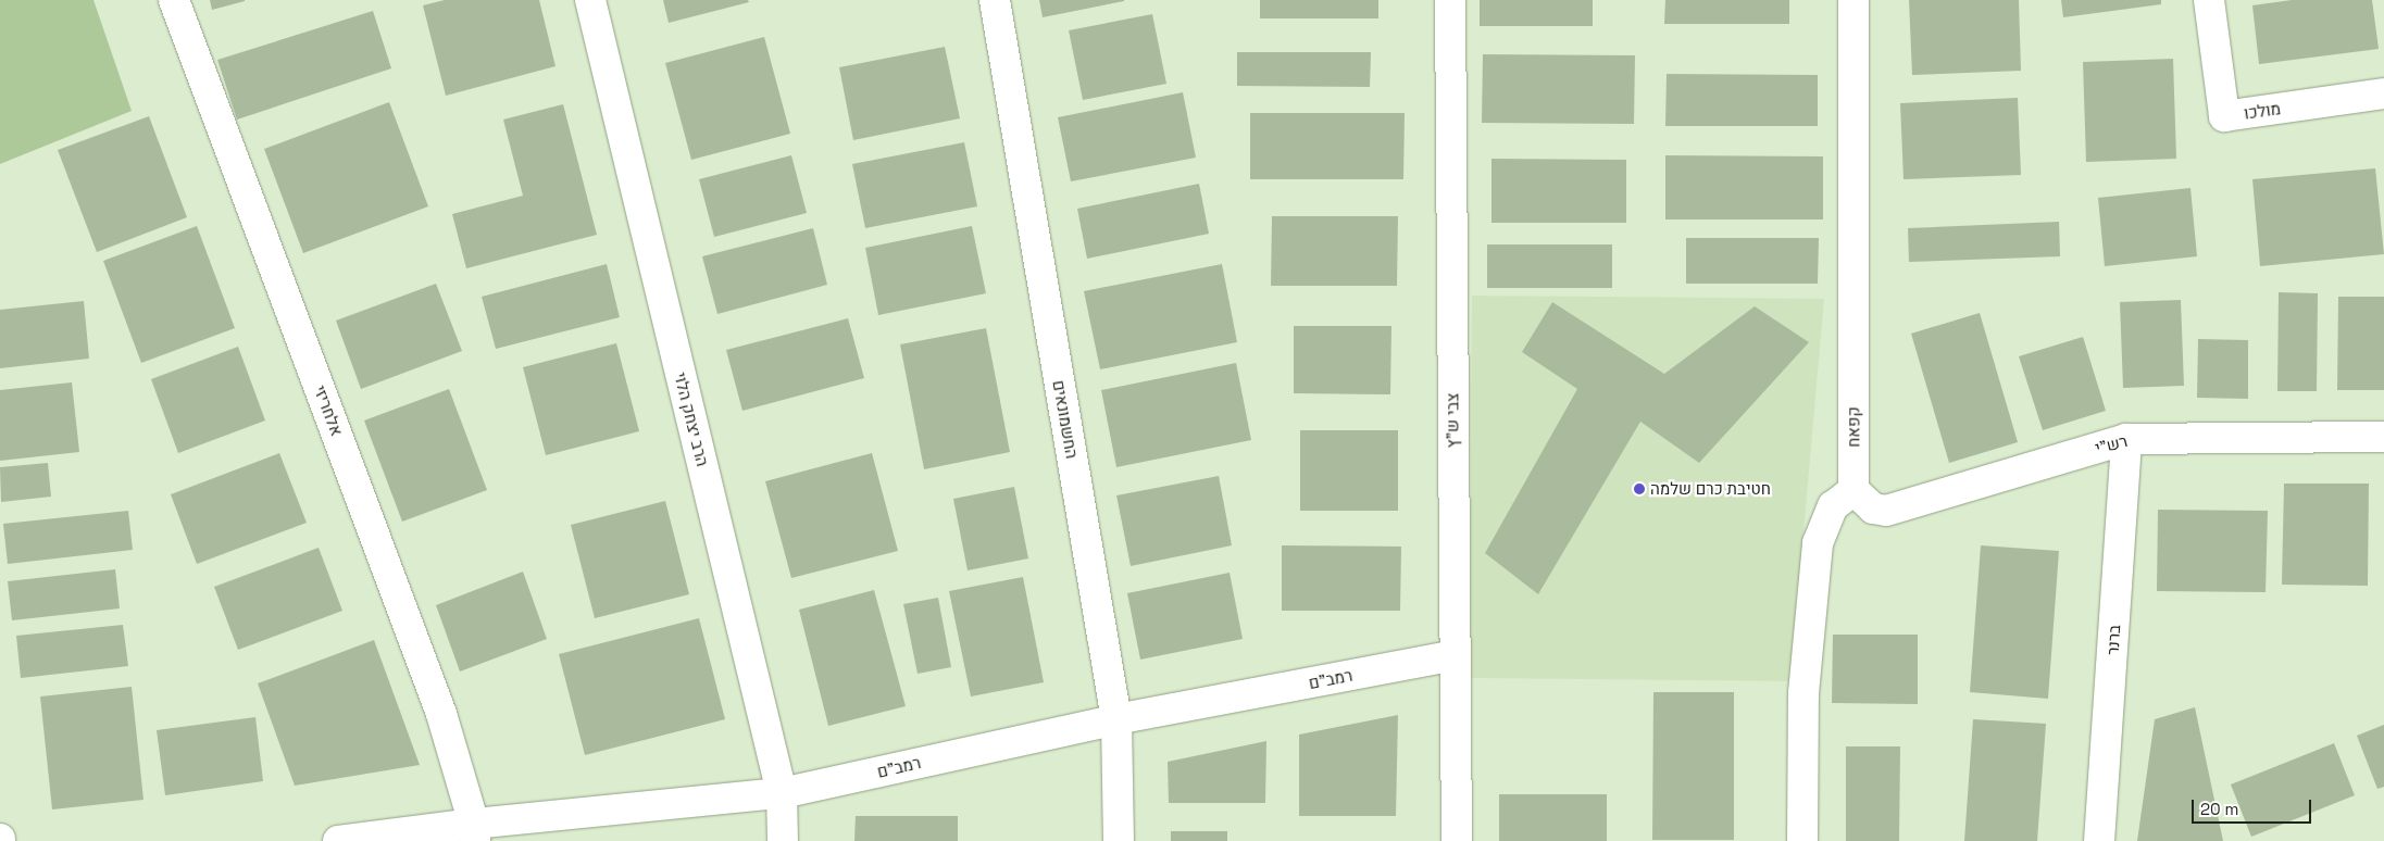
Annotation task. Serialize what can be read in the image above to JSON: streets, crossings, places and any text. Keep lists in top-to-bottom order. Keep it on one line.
{"streets":{"street":["מולכו","אלחריזי","הרב יצחק הלוי","החשמונאים","צבי ש\"ץ","קפאח","רש\"י","ברנר","רמב\"ם"]},"crossings":[["אלחריזי","רמב\"ם"],["הרב יצחק הלוי","רמב\"ם"],["החשמונאים","רמב\"ם"],["צבי ש\"ץ","רמב\"ם"],["קפאח","רש\"י"],["רש\"י","ברנר"]],"places":["חטיבת כרם שלמה"],"scale_bar":"20 m"}
